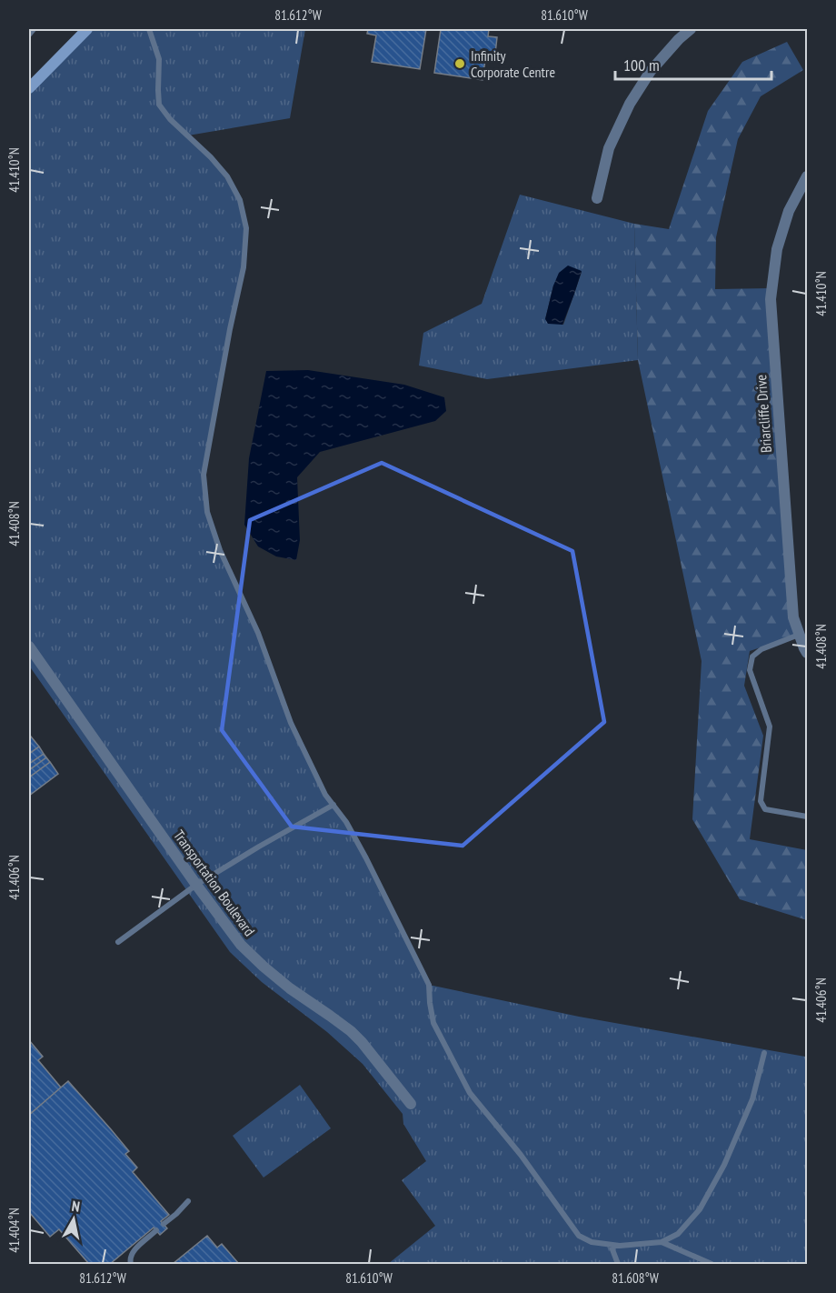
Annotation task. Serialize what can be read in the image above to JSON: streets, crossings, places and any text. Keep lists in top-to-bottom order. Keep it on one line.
{"streets":{"street":["Briarcliffe Drive","Transportation Boulevard"]},"places":["Infinity Corporate Centre"],"scale_bar":"100 m","north":"top","coordinates":["81.612°W","81.610°W","41.410°N","41.408°N","41.406°N","41.404°N","81.608°W"]}
